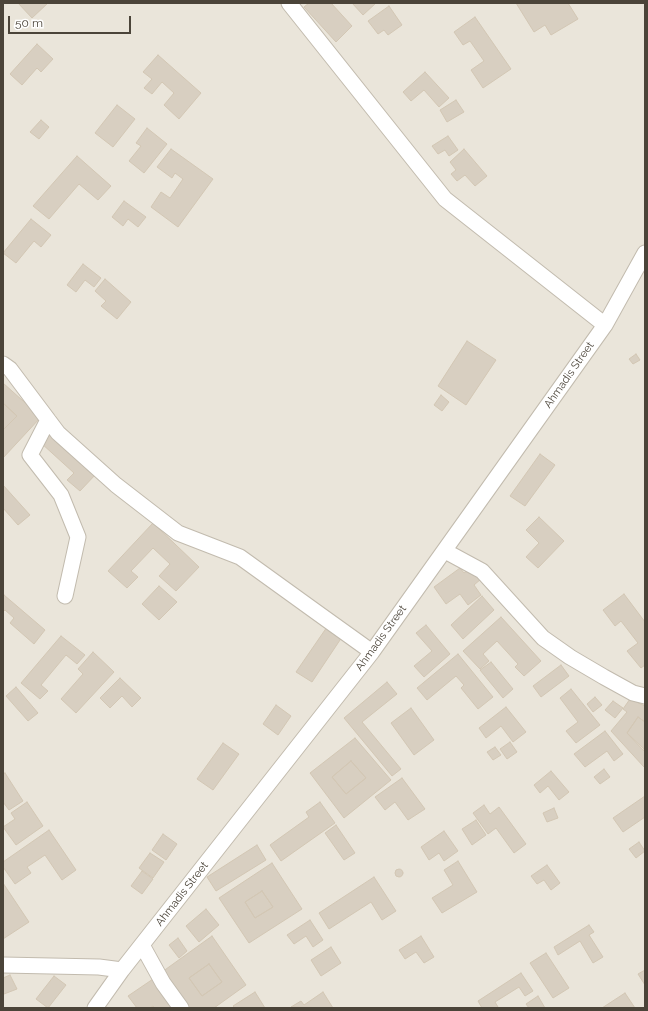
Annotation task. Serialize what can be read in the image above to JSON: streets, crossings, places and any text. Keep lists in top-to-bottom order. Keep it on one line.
{"streets":{"street":["Ahmadis Street"]},"scale_bar":"50 m"}
